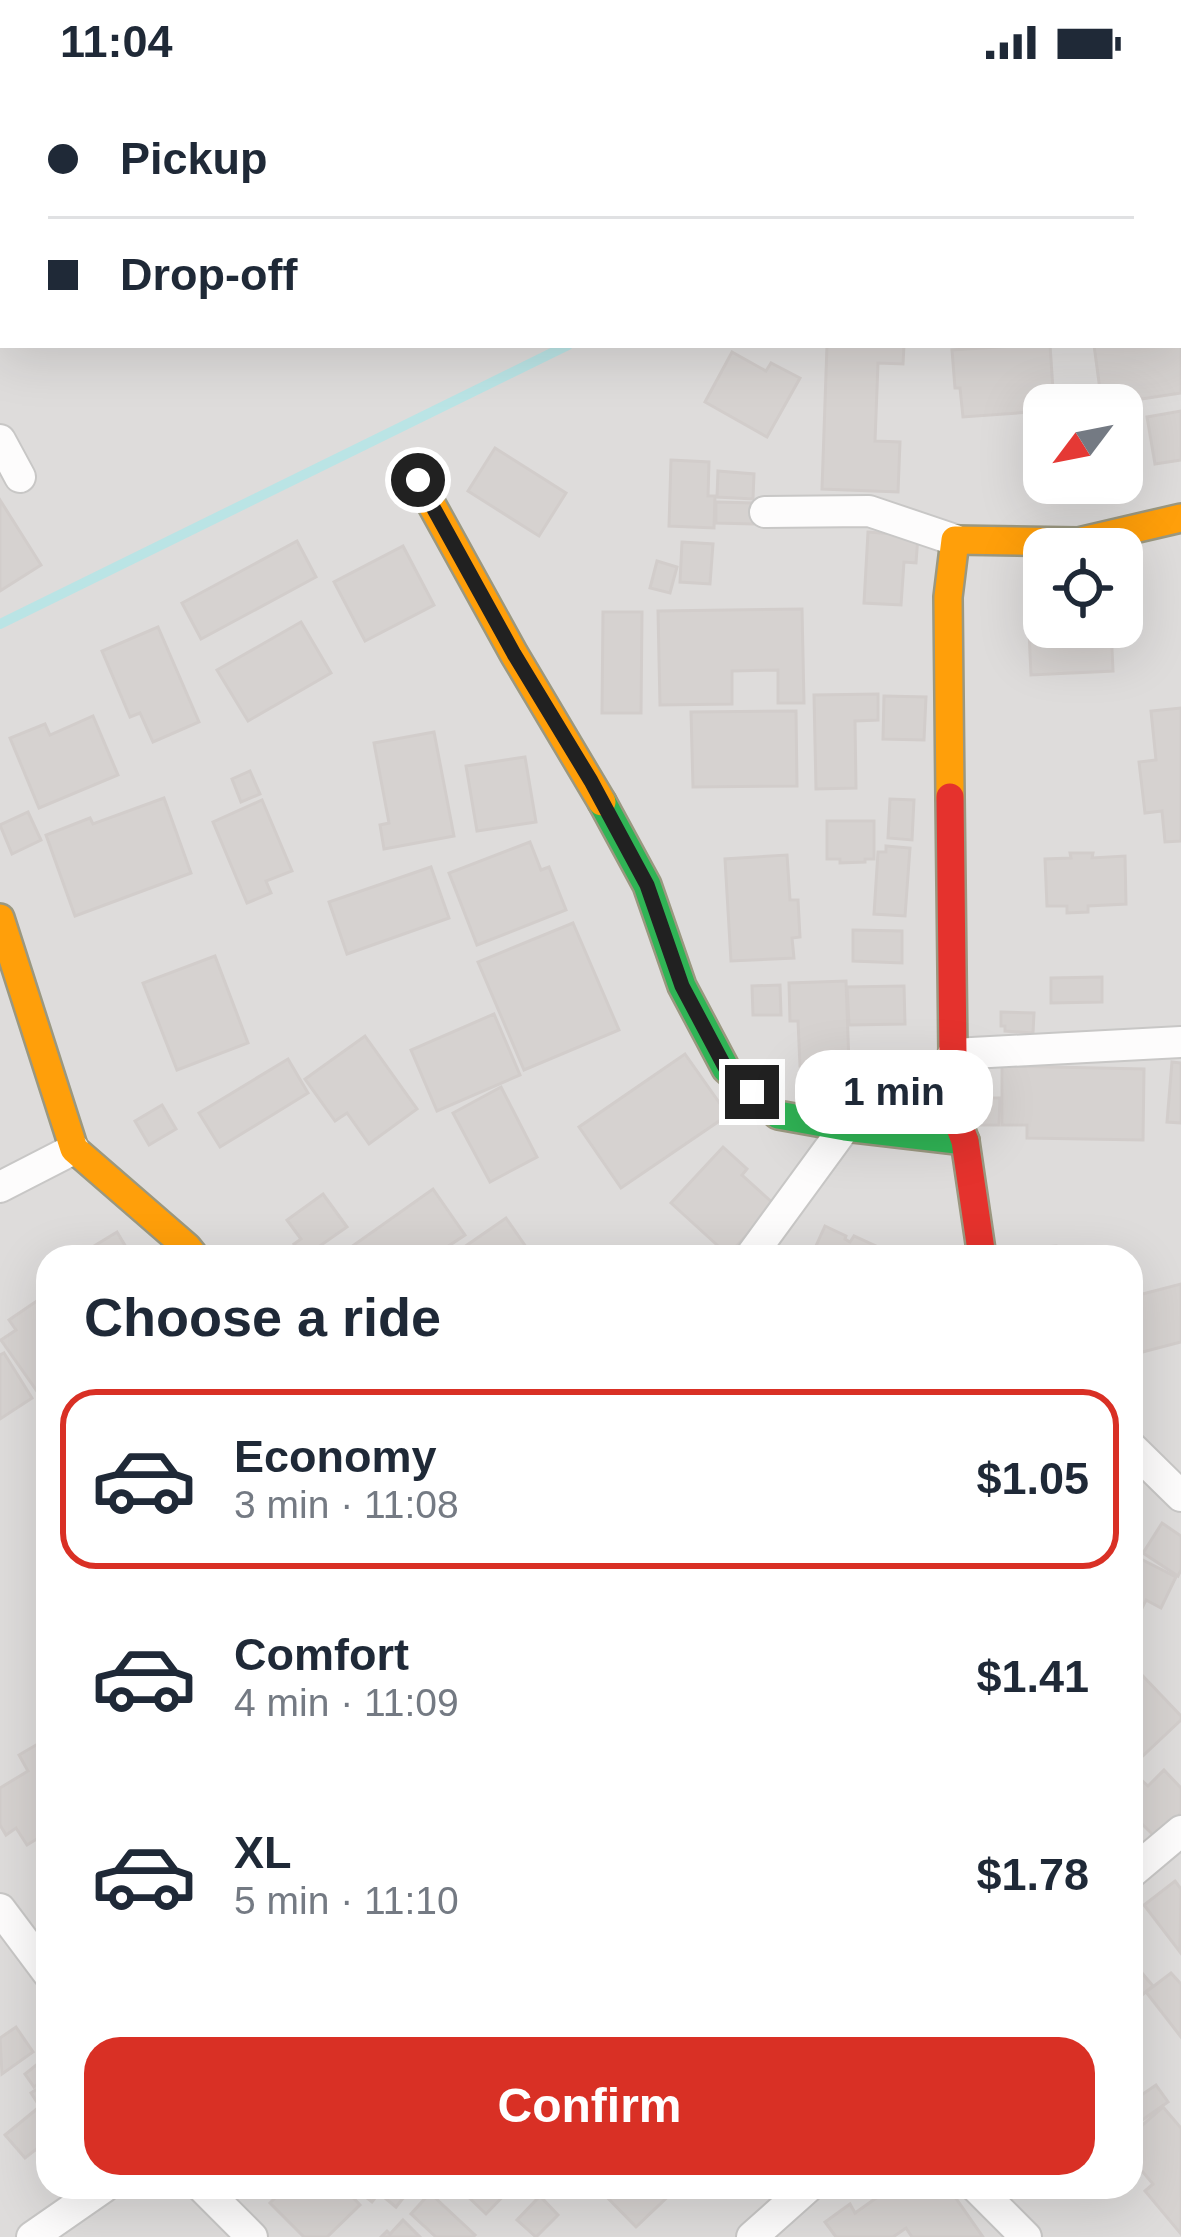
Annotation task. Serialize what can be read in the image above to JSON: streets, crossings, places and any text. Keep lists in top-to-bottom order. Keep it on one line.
{"north":"bottom left","page":{"status":"11:04","banner":["Pickup","Drop-off"],"bubble":"1 min","heading":"Choose a ride","list":[{"name":"Economy","note":"3 min · 11:08","value":"$1.05"},{"name":"Comfort","note":"4 min · 11:09","value":"$1.41"},{"name":"XL","note":"5 min · 11:10","value":"$1.78"}],"buttons":"Confirm"}}
